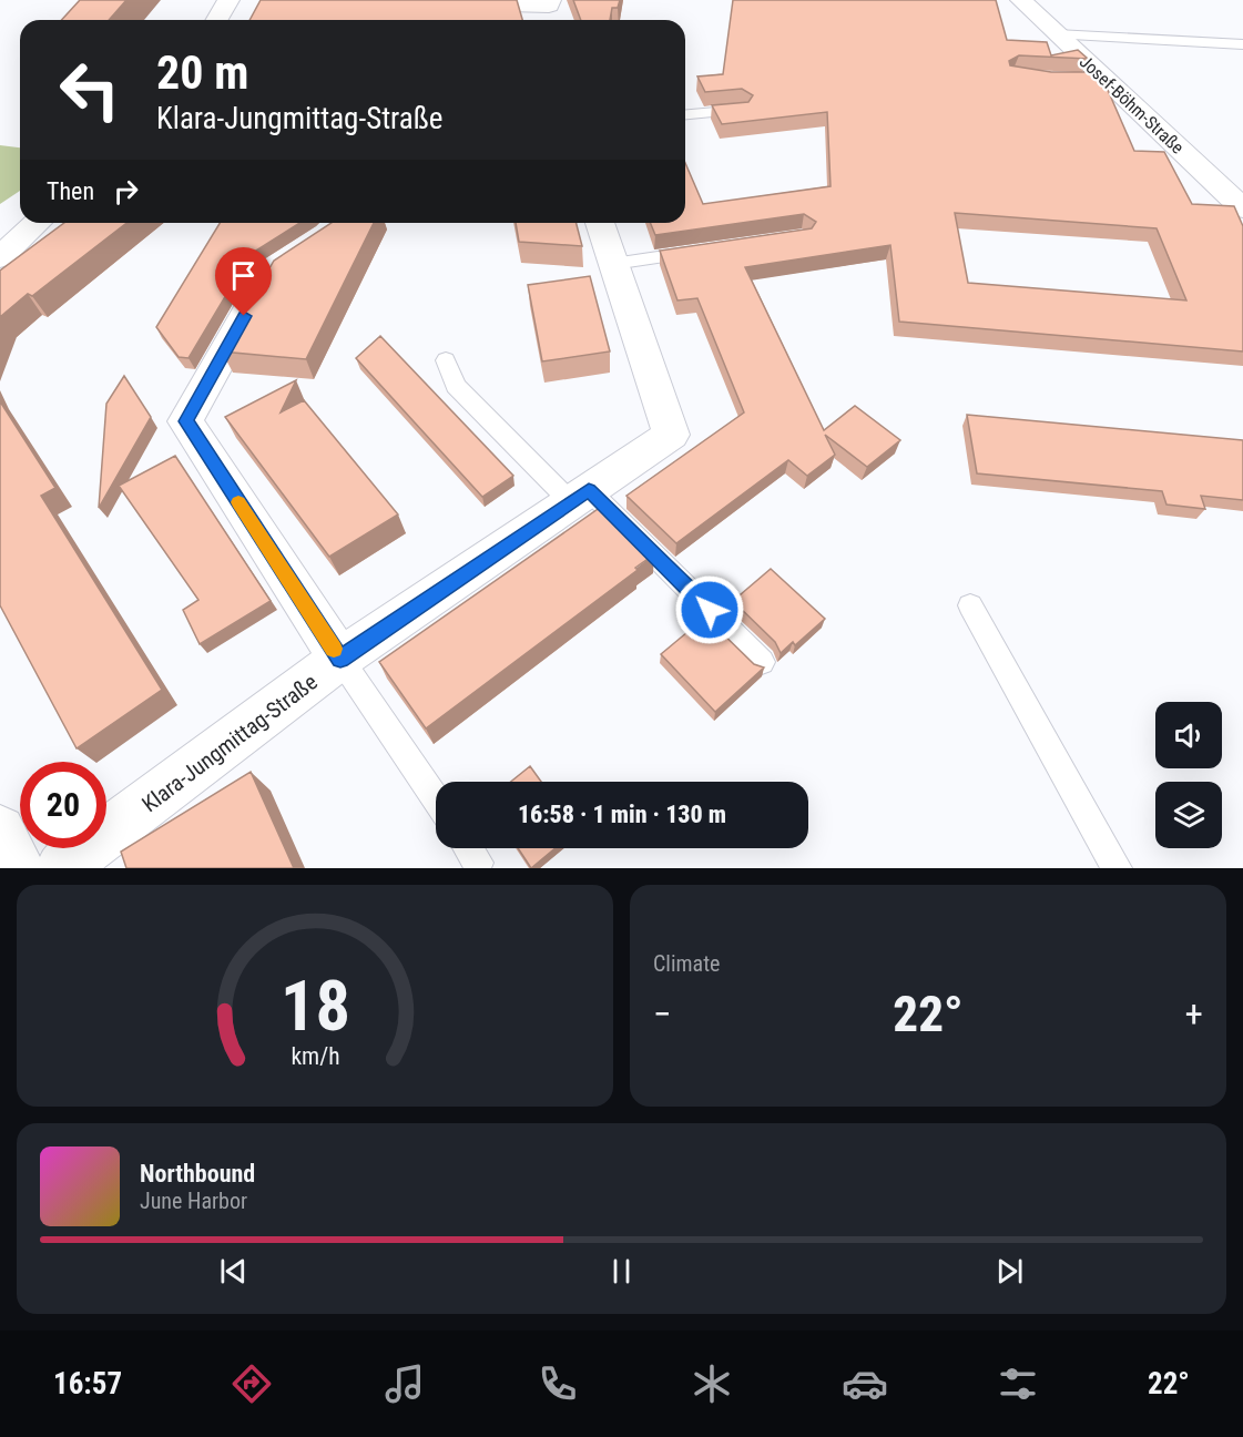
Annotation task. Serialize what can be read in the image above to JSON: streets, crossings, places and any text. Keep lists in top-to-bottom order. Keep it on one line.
{"streets":{"street":["Josef-Böhm-Straße","Klara-Jungmittag-Straße"]},"page":{"turn":["20 m","Klara-Jungmittag-Straße"],"then":"Then","limit":"20","trip":"16:58 · 1 min · 130 m","tile":"Climate","heat":["−","22°","+"],"song":["Northbound","June Harbor"],"tabs":["16:57","22°"],"gauge":["18","km/h"]}}
